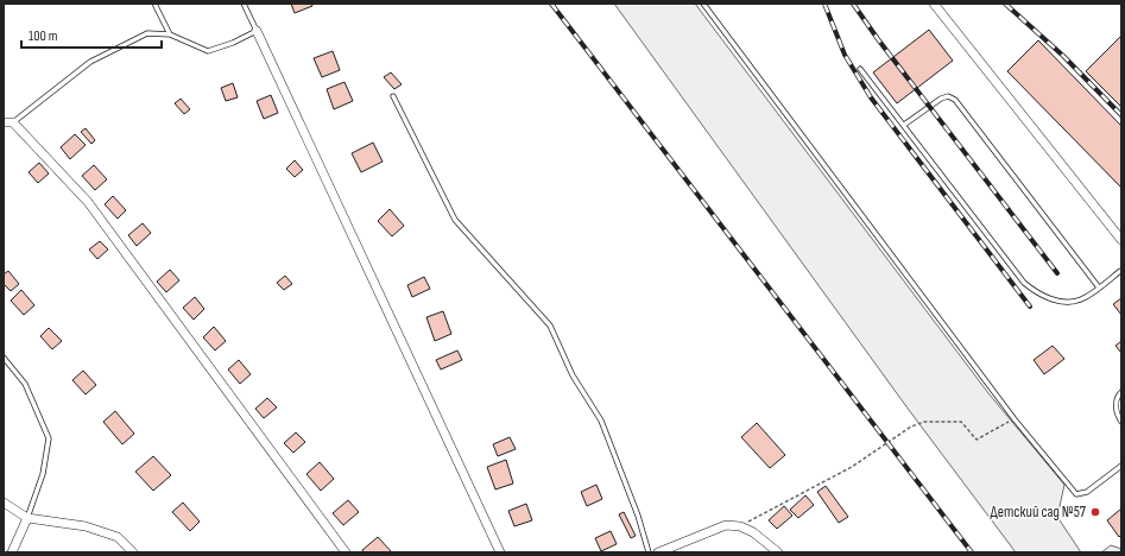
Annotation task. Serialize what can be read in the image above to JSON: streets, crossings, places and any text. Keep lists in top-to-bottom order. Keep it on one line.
{"places":["Детский сад №57"],"scale_bar":"100 m"}
